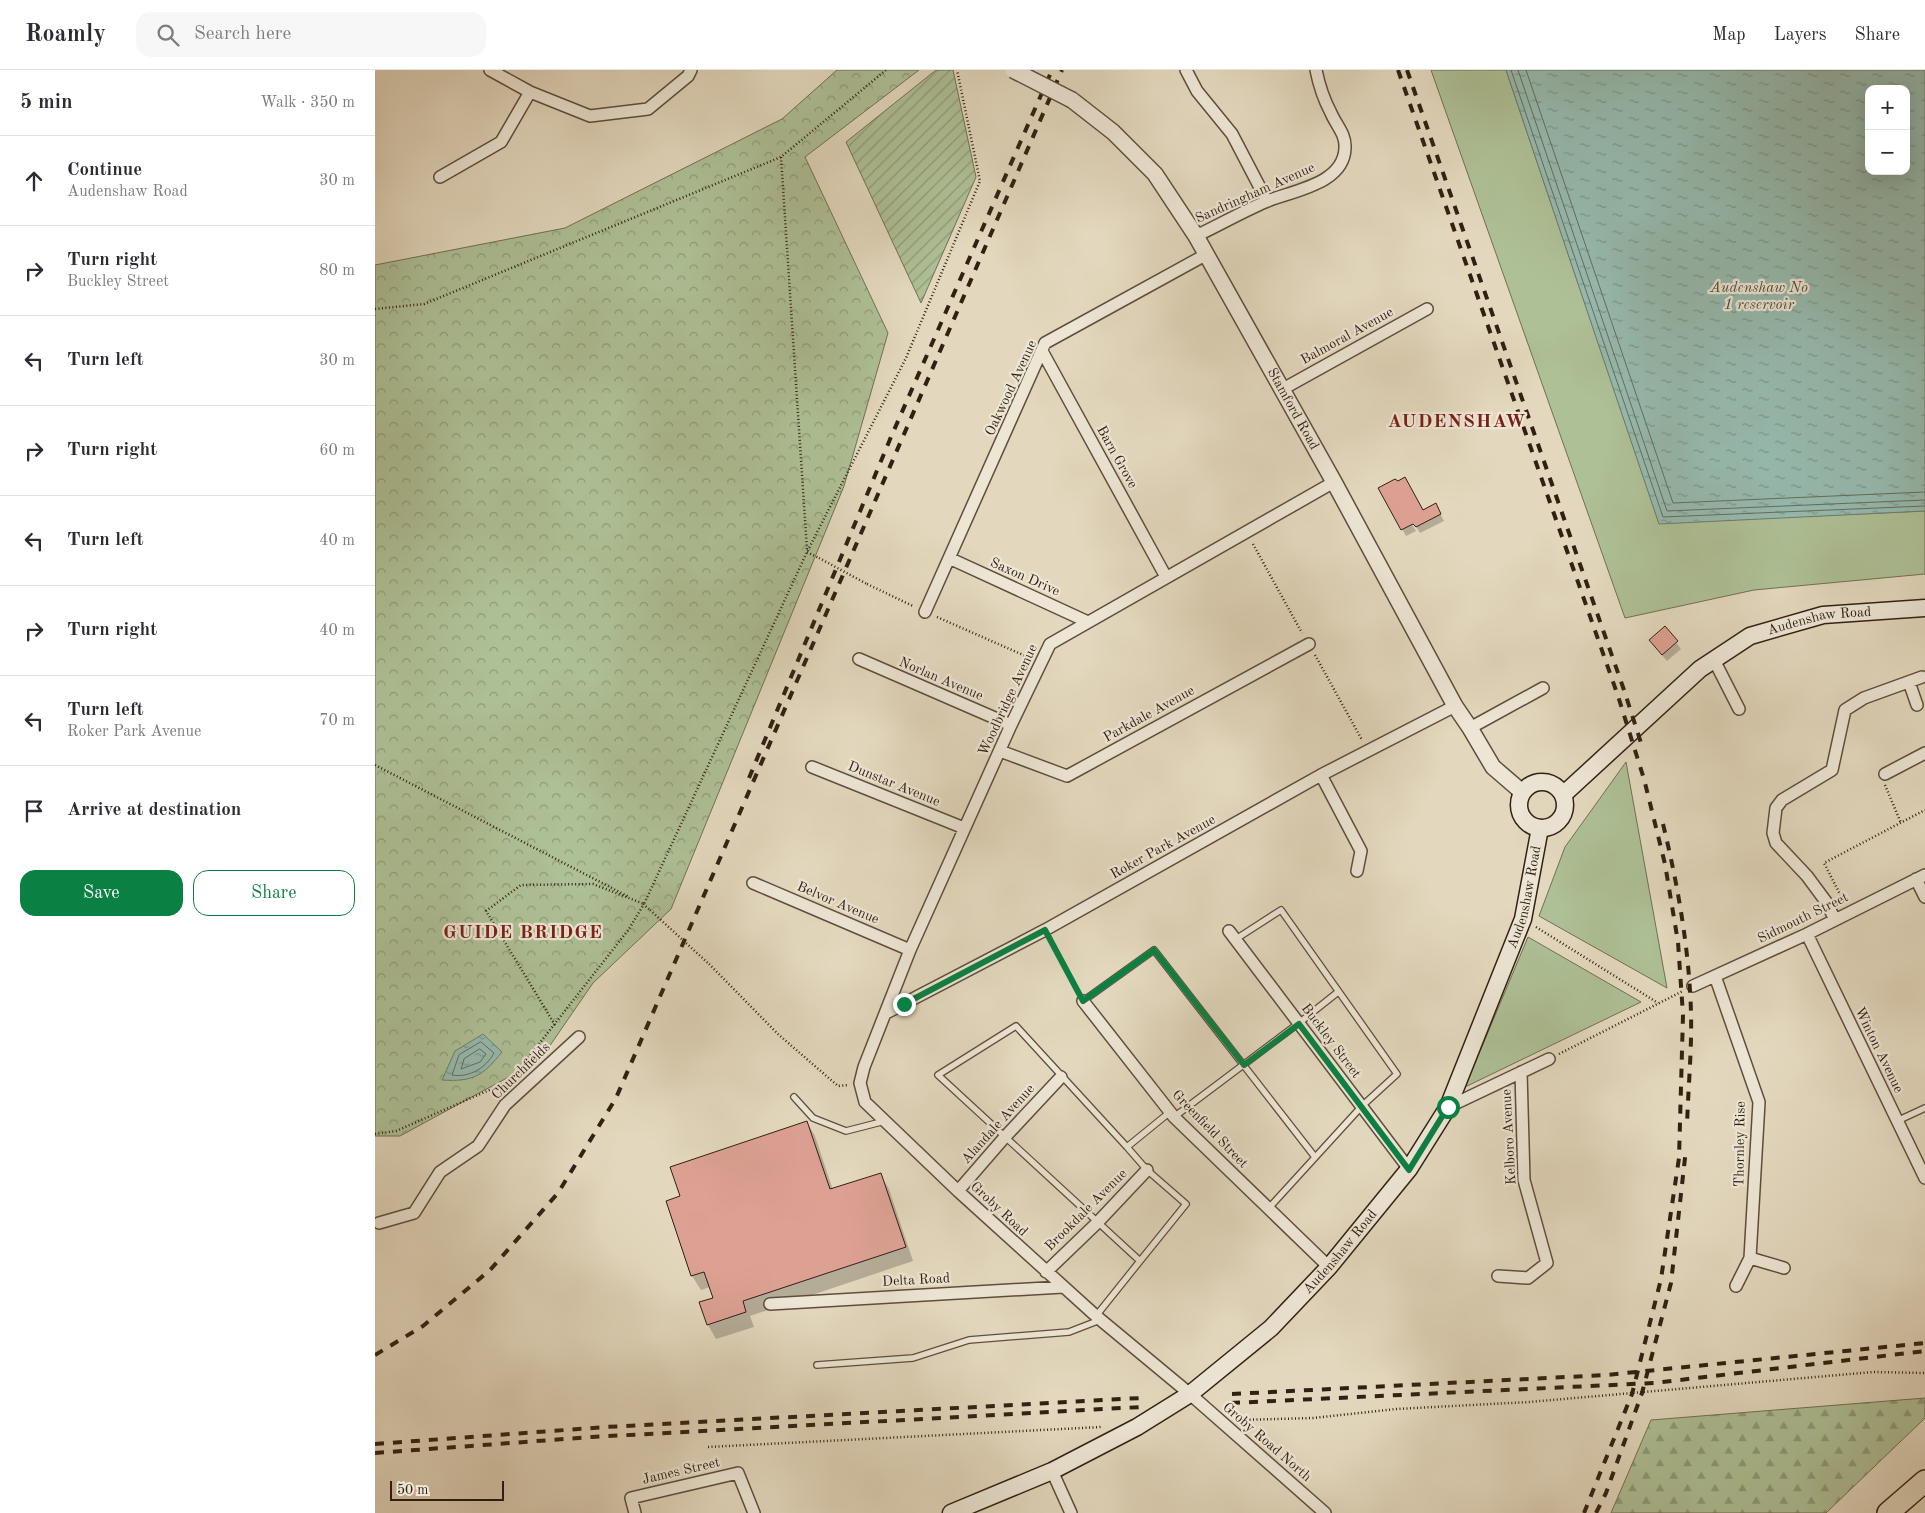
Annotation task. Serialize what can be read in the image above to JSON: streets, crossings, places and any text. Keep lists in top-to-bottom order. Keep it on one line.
{"streets":{"main road":["Audenshaw Road"],"street":["Sandringham Avenue","Balmoral Avenue","Oakwood Avenue","Stamford Road","Barn Grove","Saxon Drive","Norlan Avenue","Woodbridge Avenue","Parkdale Avenue","Dunstar Avenue","Roker Park Avenue","Belvor Avenue","Sidmouth Street","Buckley Street","Winton Avenue","Churchfields","Alandale Avenue","Greenfield Street","Kelboro Avenue","Thornley Rise","Groby Road","Brookdale Avenue","Delta Road","Groby Road North","James Street"]},"crossings":[["Sandringham Avenue","Stamford Road"],["Balmoral Avenue","Stamford Road"],["Oakwood Avenue","Stamford Road"],["Oakwood Avenue","Barn Grove"],["Oakwood Avenue","Saxon Drive"],["Stamford Road","Audenshaw Road"],["Stamford Road","Woodbridge Avenue"],["Stamford Road","Roker Park Avenue"],["Barn Grove","Woodbridge Avenue"],["Saxon Drive","Woodbridge Avenue"],["Audenshaw Road","Buckley Street"],["Audenshaw Road","Greenfield Street"],["Audenshaw Road","Groby Road"],["Audenshaw Road","Groby Road North"],["Norlan Avenue","Woodbridge Avenue"],["Woodbridge Avenue","Parkdale Avenue"],["Woodbridge Avenue","Dunstar Avenue"],["Woodbridge Avenue","Roker Park Avenue"],["Woodbridge Avenue","Belvor Avenue"],["Sidmouth Street","Winton Avenue"],["Sidmouth Street","Thornley Rise"],["Alandale Avenue","Groby Road"],["Groby Road","Brookdale Avenue"],["Groby Road","Delta Road"],["Groby Road","Groby Road North"]],"districts":["AUDENSHAW","GUIDE BRIDGE"],"water":["Audenshaw No 1 reservoir"],"scale_bar":"50 m","page":{"header":"Roamly","search":"Search here","nav":["Map","Layers","Share"],"heading":["5 min","Walk · 350 m"],"map_buttons":["+","−"],"list":[["Continue","Audenshaw Road","30 m"],["Turn right","Buckley Street","80 m"],["Turn left","30 m"],["Turn right","60 m"],["Turn left","40 m"],["Turn right","40 m"],["Turn left","Roker Park Avenue","70 m"],"Arrive at destination"],"buttons":["Save","Share"],"scale":"50 m"}}
